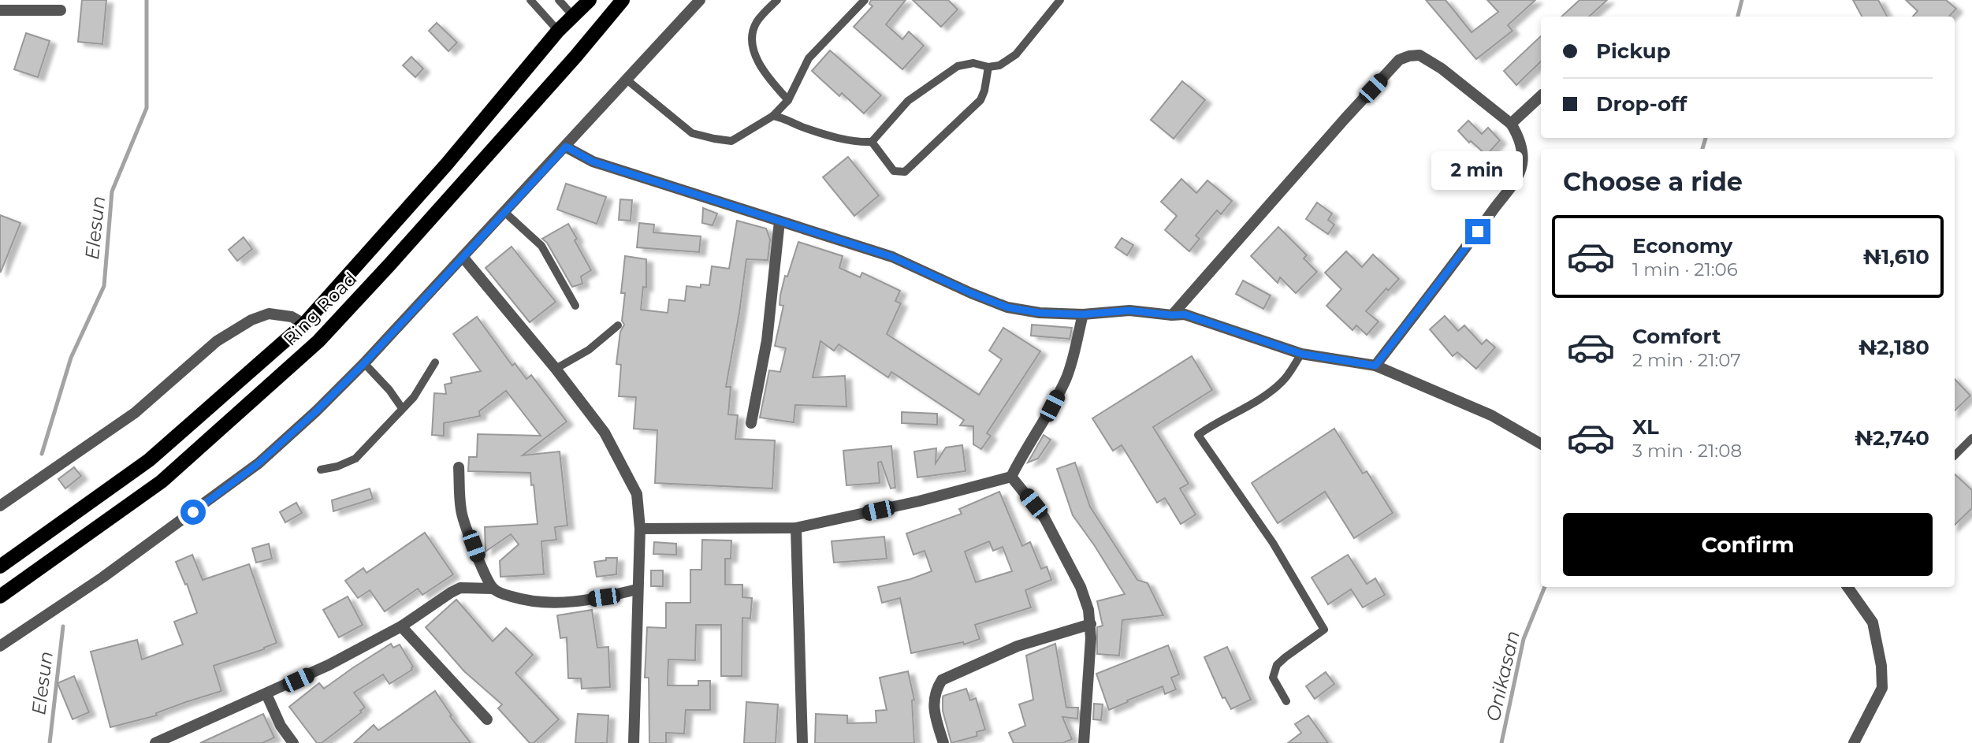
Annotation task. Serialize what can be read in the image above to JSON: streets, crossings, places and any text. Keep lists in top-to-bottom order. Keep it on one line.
{"streets":{"main road":["Ring Road"]},"water":["Elesun","Onikasan"],"page":{"banner":["Pickup","Drop-off"],"heading":"Choose a ride","bubble":"2 min","list":[{"name":"Economy","note":"1 min · 21:06","value":"₦1,610"},{"name":"Comfort","note":"2 min · 21:07","value":"₦2,180"},{"name":"XL","note":"3 min · 21:08","value":"₦2,740"}],"buttons":"Confirm"}}
